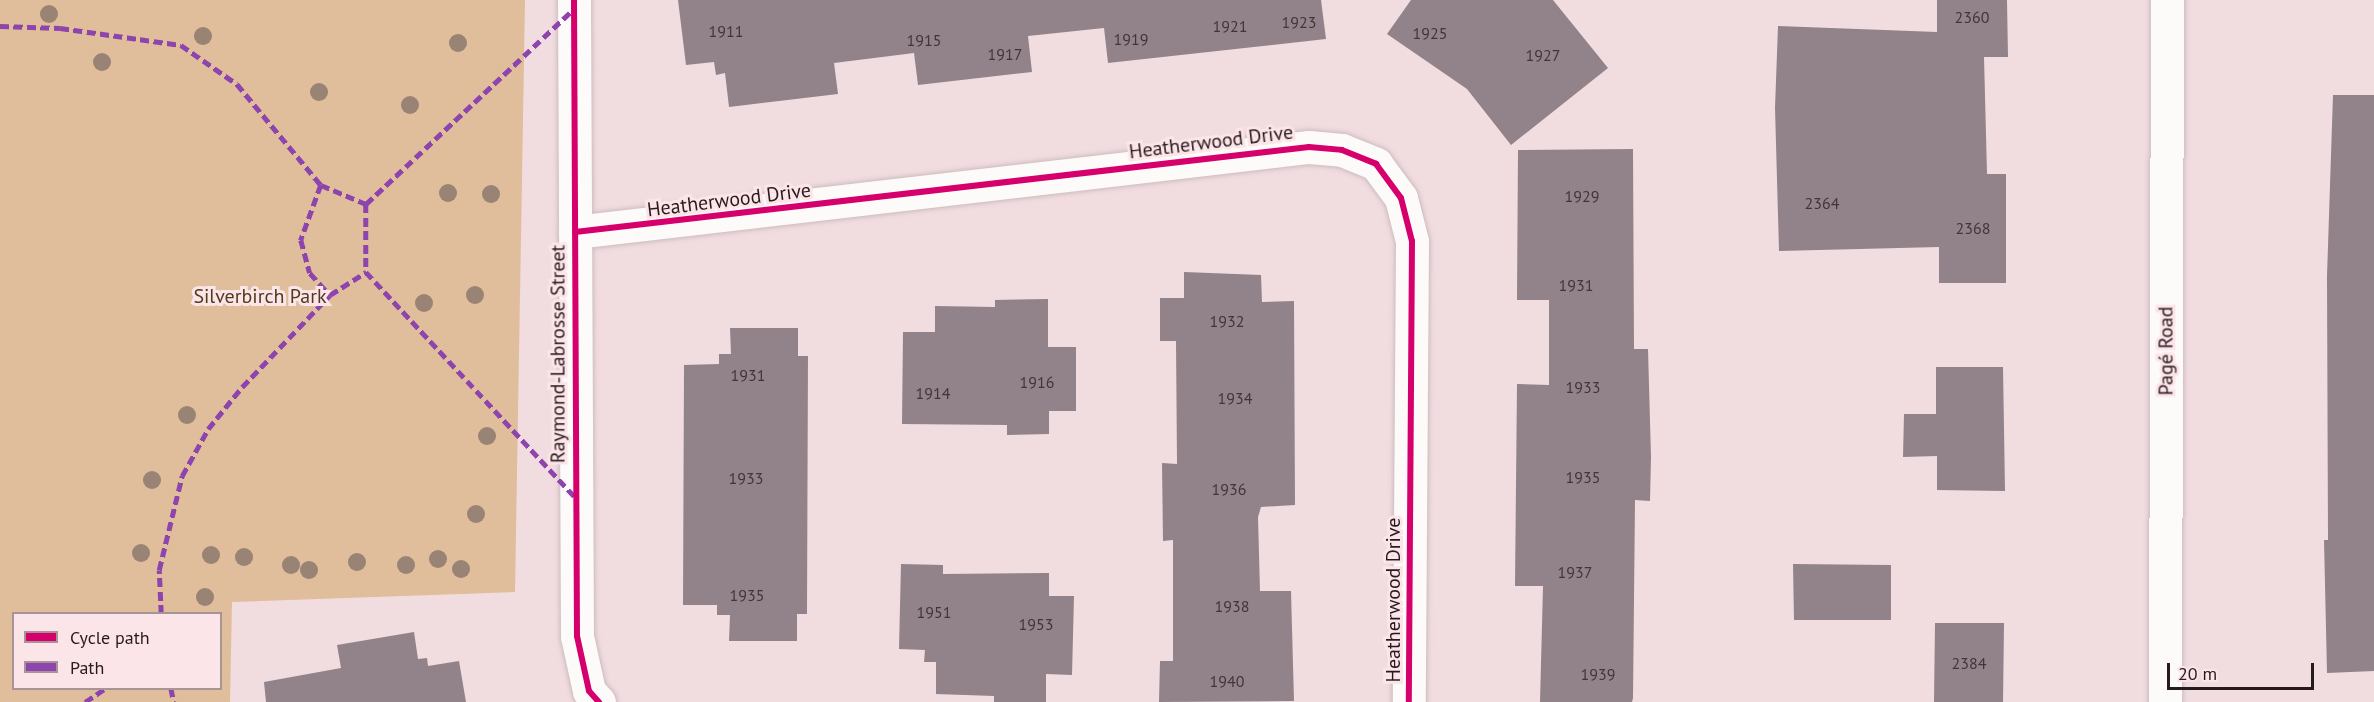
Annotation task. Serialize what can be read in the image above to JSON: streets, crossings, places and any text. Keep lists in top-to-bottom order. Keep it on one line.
{"streets":{"street":["Heatherwood Drive","Pagé Road","Raymond-Labrosse Street"]},"crossings":[["Heatherwood Drive","Raymond-Labrosse Street"]],"parks":["Silverbirch Park"],"house_numbers":["2360","1923","1921","1911","1925","1919","1915","1917","1927","1929","2364","2368","1931","1932","1931","1916","1933","1914","1934","1935","1933","1936","1937","1935","1938","1951","1953","2384","1939","1940"],"legend":["Cycle path","Path"],"scale_bar":"20 m"}
